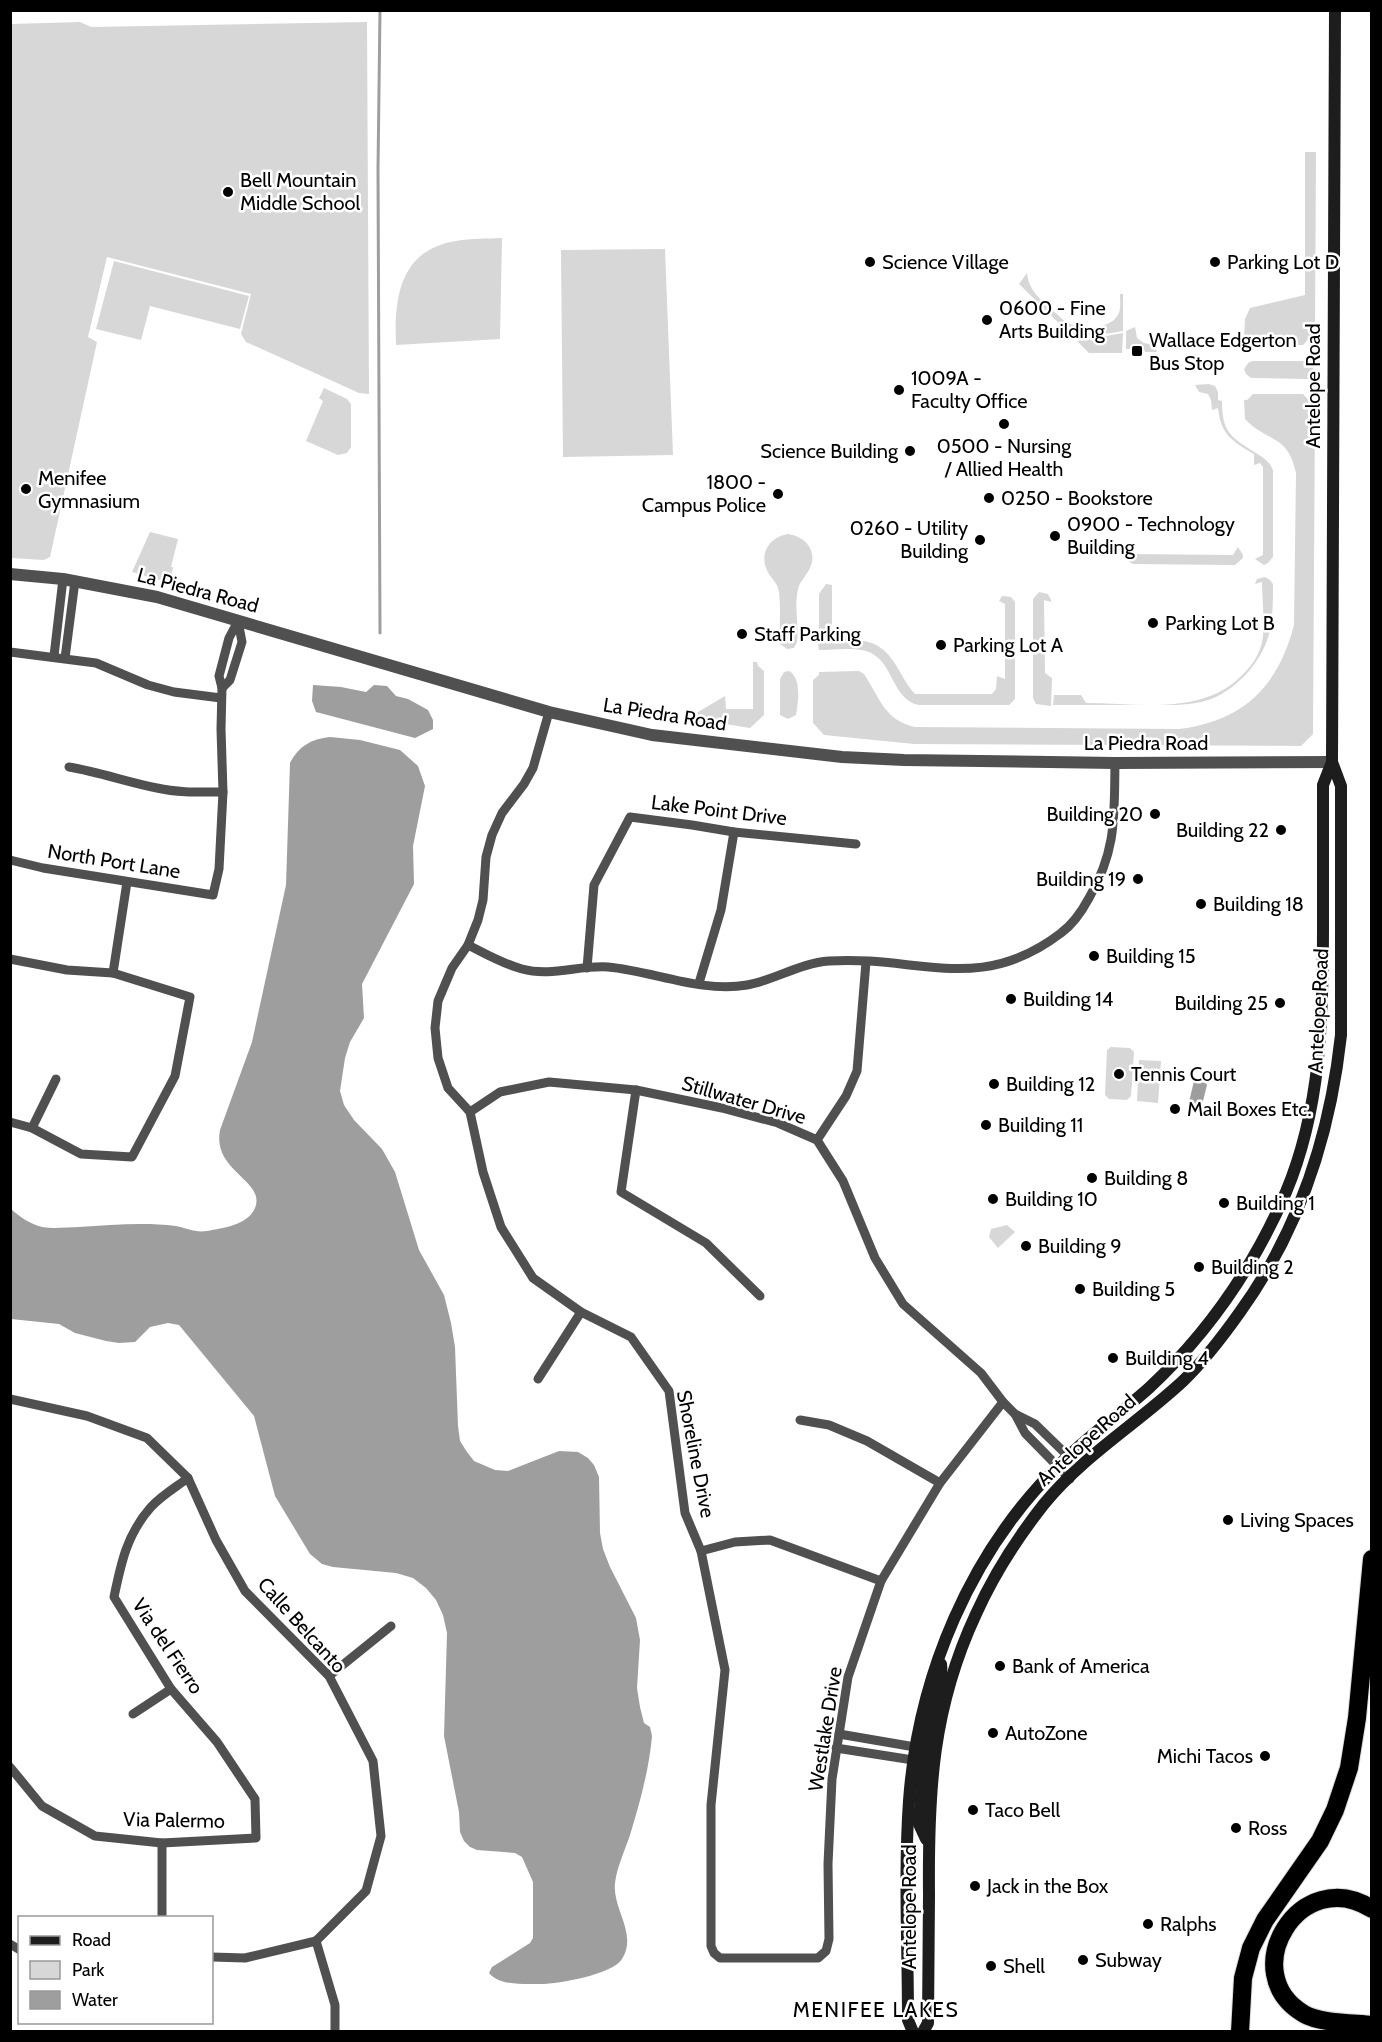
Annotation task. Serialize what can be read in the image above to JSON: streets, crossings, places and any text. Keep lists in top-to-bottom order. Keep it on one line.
{"streets":{"main road":["Antelope Road"],"street":["La Piedra Road","Lake Point Drive","North Port Lane","Stillwater Drive","Shoreline Drive","Calle Belcanto","Via del Fierro","Westlake Drive","Via Palermo"]},"crossings":[["Antelope Road","La Piedra Road"],["Antelope Road","Stillwater Drive"],["Stillwater Drive","Shoreline Drive"],["Stillwater Drive","Westlake Drive"],["Shoreline Drive","Westlake Drive"],["Calle Belcanto","Via del Fierro"],["Via del Fierro","Via Palermo"]],"districts":["MENIFEE LAKES"],"places":{"other":["Bell Mountain Middle School","Science Village","Parking Lot D","0600 - Fine Arts Building","1009A - Faculty Office","0500 - Nursing / Allied Health","Science Building","Menifee Gymnasium","1800 - Campus Police","0250 - Bookstore","0900 - Technology Building","0260 - Utility Building","Parking Lot B","Staff Parking","Parking Lot A","Building 20","Building 22","Building 19","Building 18","Building 15","Building 14","Building 25","Tennis Court","Building 12","Mail Boxes Etc.","Building 11","Building 8","Building 10","Building 1","Building 9","Building 2","Building 5","Building 4","Living Spaces","Bank of America","AutoZone","Michi Tacos","Taco Bell","Ross","Jack in the Box","Ralphs","Subway","Shell"],"transit":["Wallace Edgerton Bus Stop"]},"legend":["Road","Park","Water"]}
